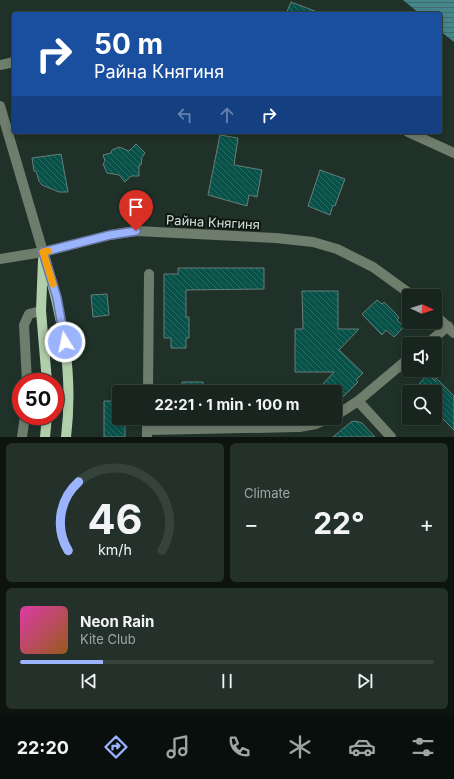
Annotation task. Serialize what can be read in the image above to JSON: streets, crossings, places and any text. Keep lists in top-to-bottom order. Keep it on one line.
{"streets":{"street":["Райна Княгиня"]},"north":"right","page":{"turn":["50 m","Райна Княгиня"],"limit":"50","trip":"22:21 · 1 min · 100 m","tile":"Climate","heat":["−","22°","+"],"song":["Neon Rain","Kite Club"],"tabs":"22:20","gauge":["46","km/h"]}}
